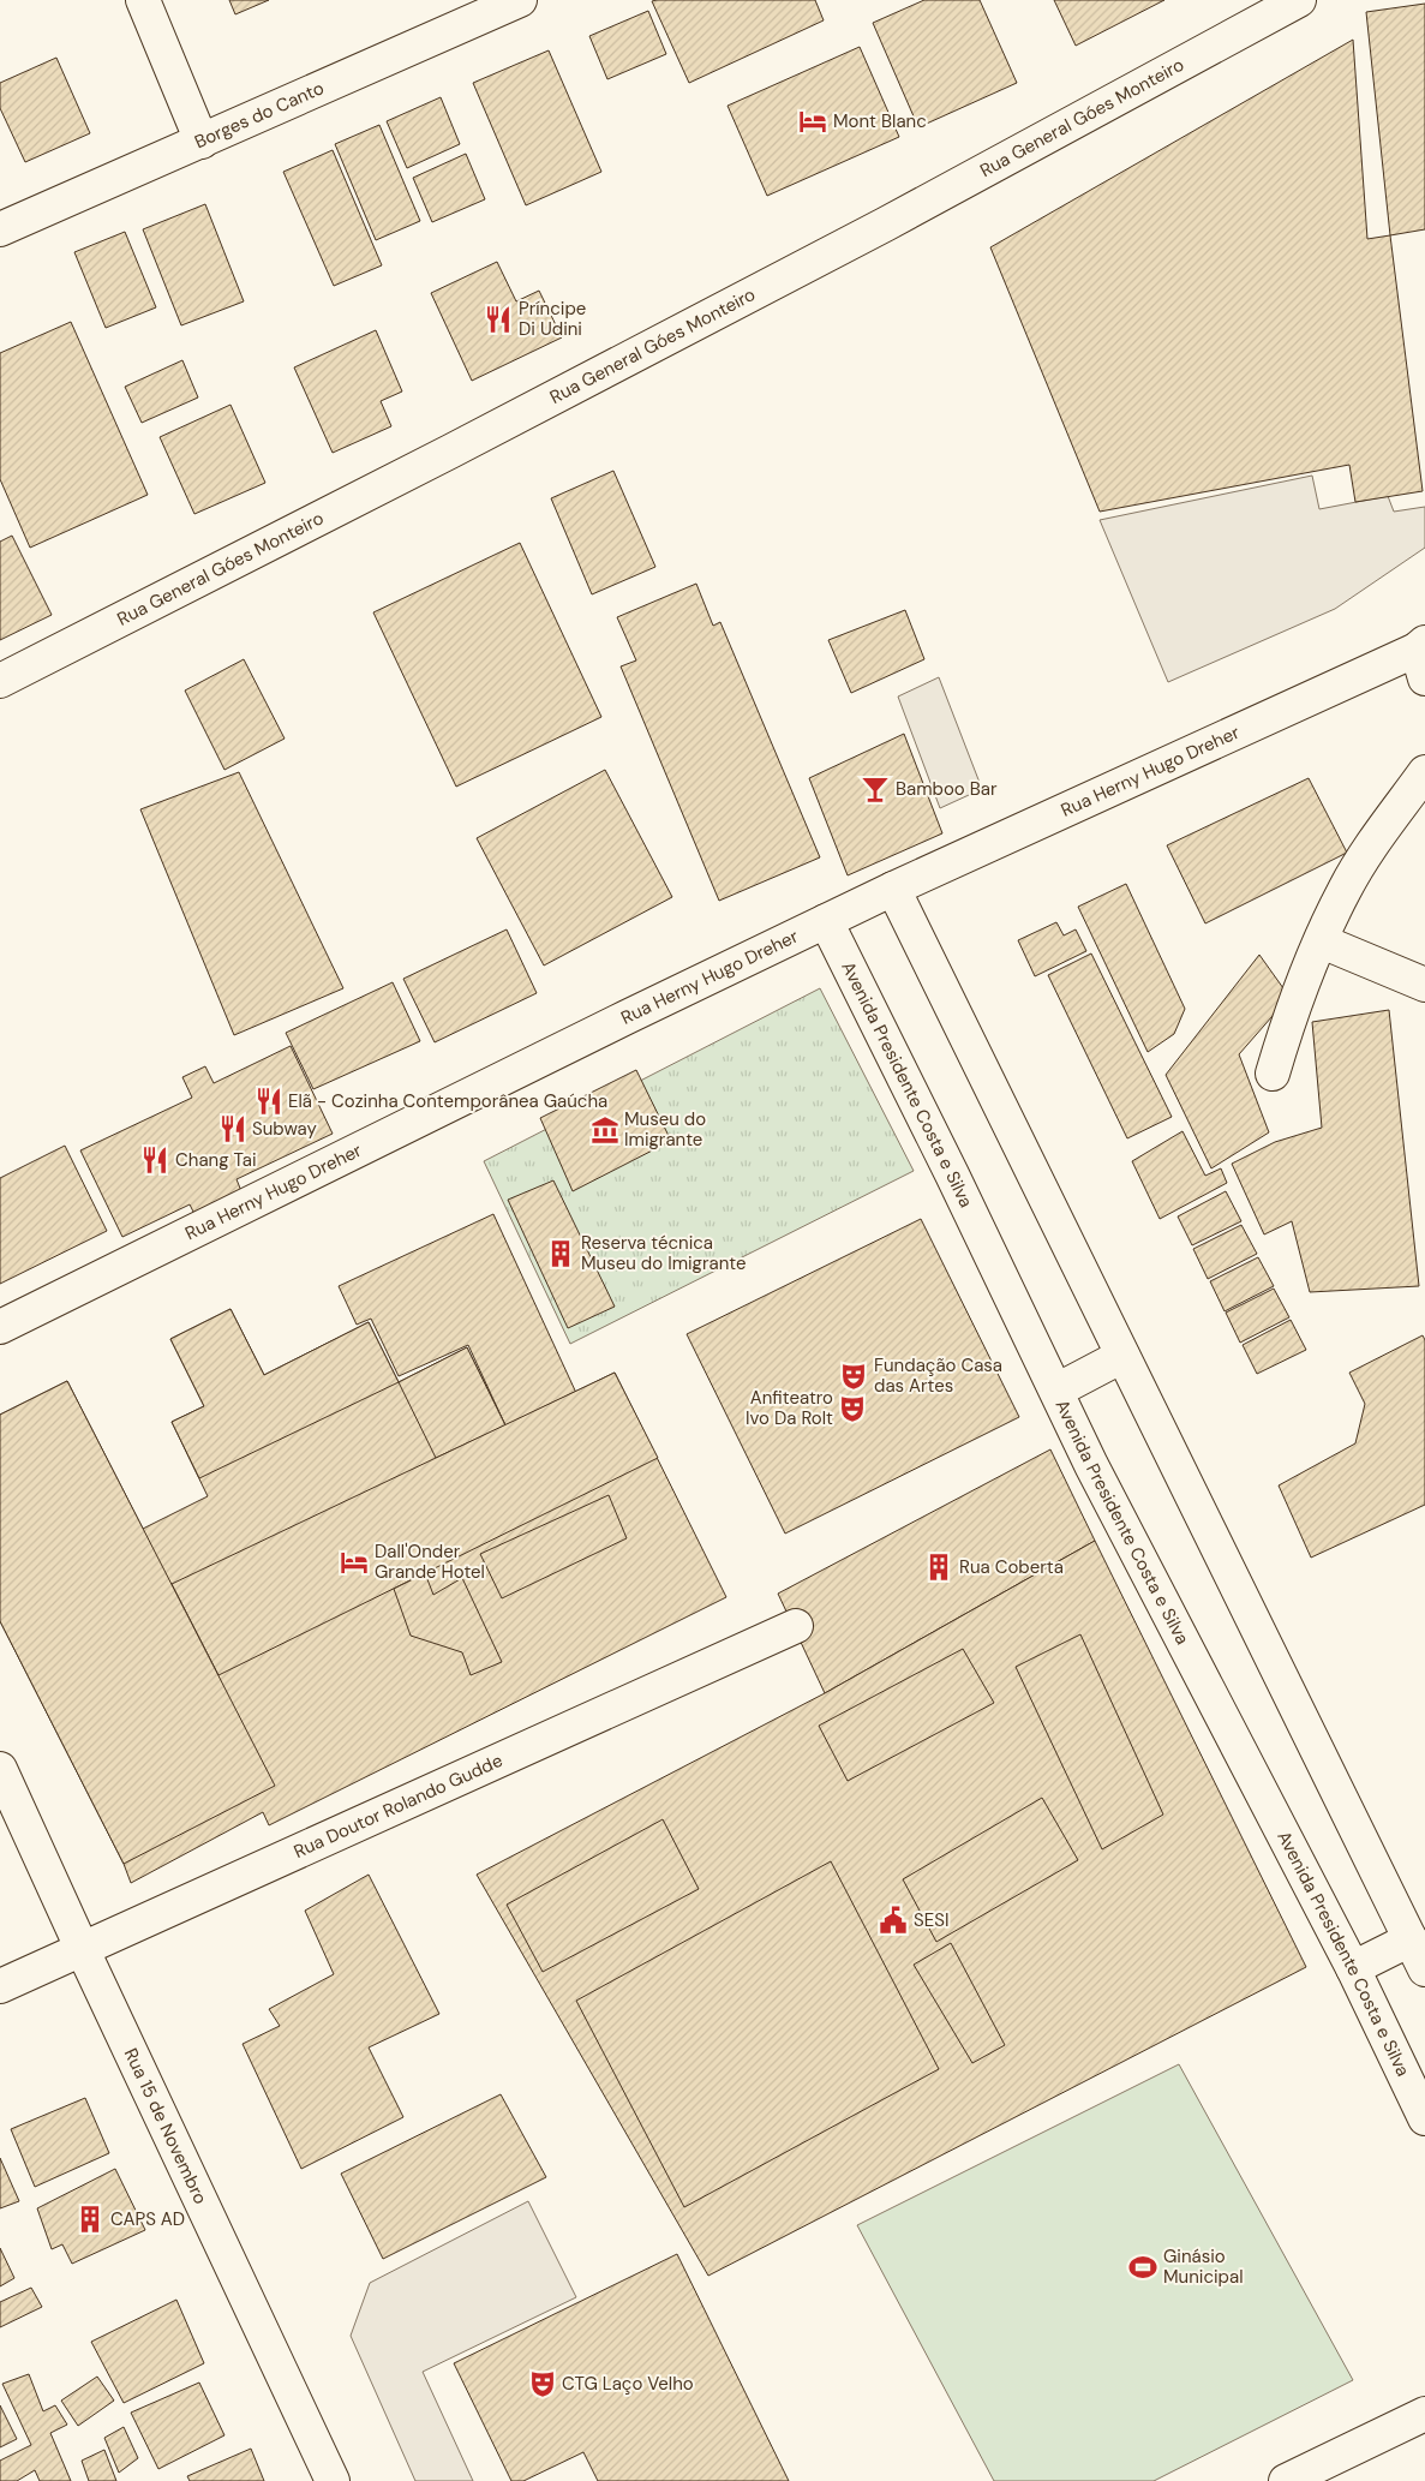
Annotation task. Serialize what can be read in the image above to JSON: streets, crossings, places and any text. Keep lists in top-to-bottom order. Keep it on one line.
{"streets":{"street":["Borges do Canto","Rua General Góes Monteiro","Rua Herny Hugo Dreher","Avenida Presidente Costa e Silva","Rua Doutor Rolando Gudde","Rua 15 de Novembro"]},"crossings":[["Rua Herny Hugo Dreher","Avenida Presidente Costa e Silva"],["Rua Doutor Rolando Gudde","Rua 15 de Novembro"]],"places":{"hotel":["Mont Blanc","Dall'Onder Grande Hotel"],"restaurant":["Príncipe Di Udini","Elã - Cozinha Contemporânea Gaúcha","Subway","Chang Tai"],"bar":["Bamboo Bar"],"museum":["Museu do Imigrante"],"building":["Reserva técnica Museu do Imigrante","Rua Coberta","CAPS AD"],"theatre":["Fundação Casa das Artes","Anfiteatro Ivo Da Rolt","CTG Laço Velho"],"public building":["SESI"],"sports":["Ginásio Municipal"]}}
